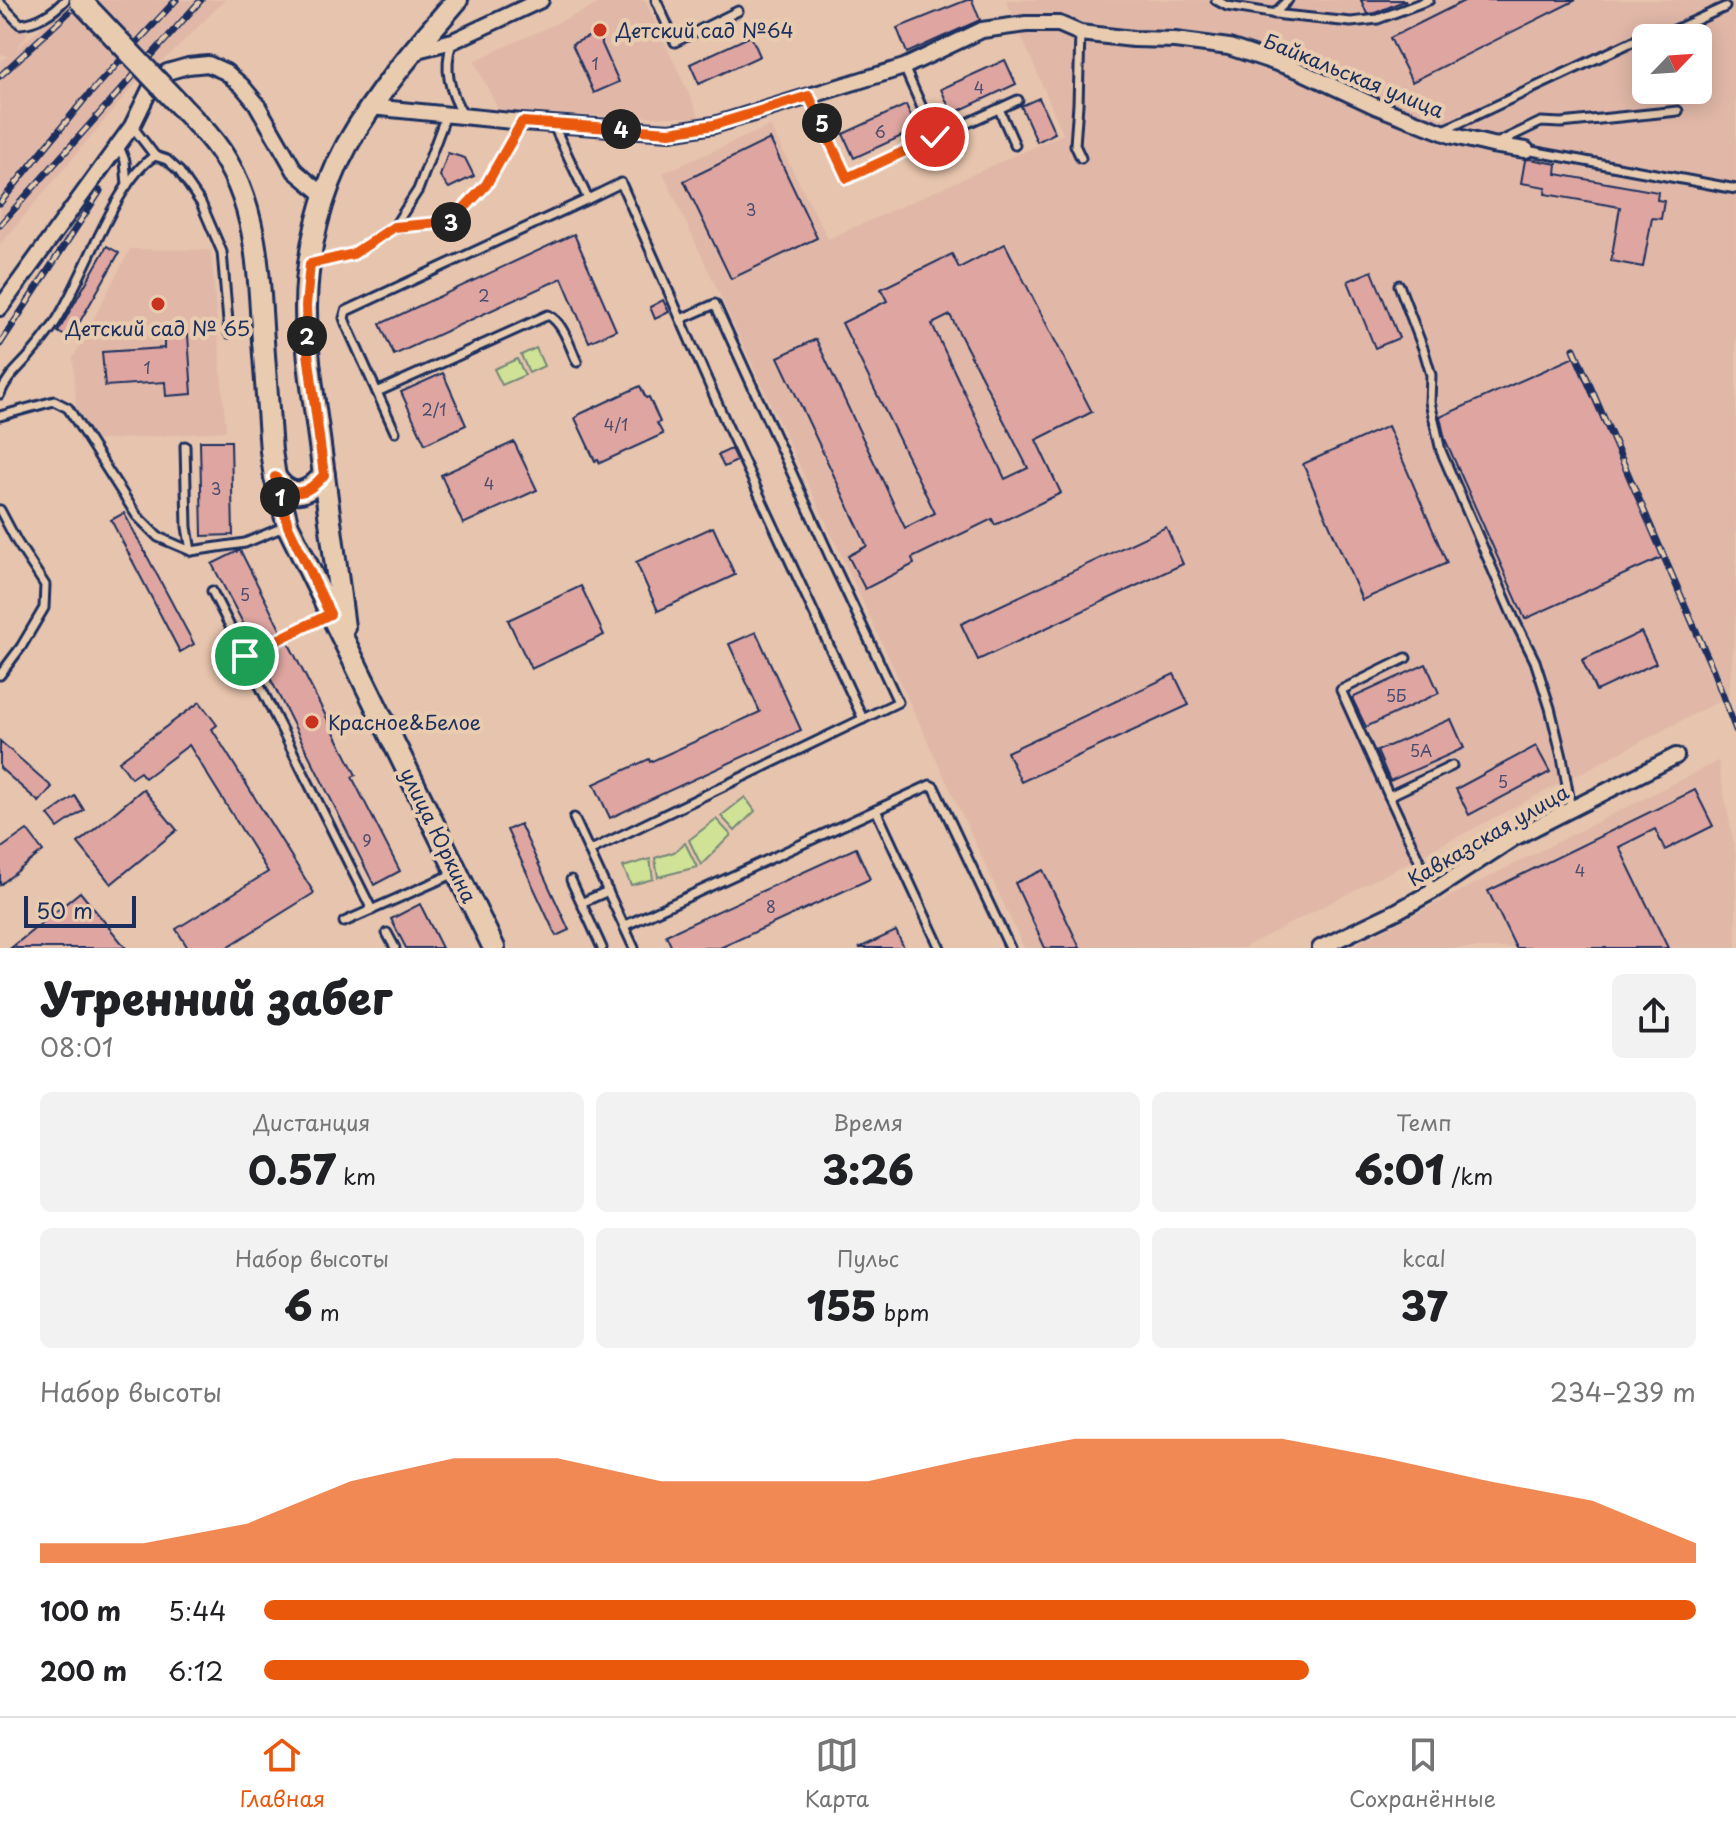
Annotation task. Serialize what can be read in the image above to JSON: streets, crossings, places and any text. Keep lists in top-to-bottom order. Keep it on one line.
{"streets":{"main road":["улица Юркина"],"street":["Байкальская улица","Кавказская улица"]},"places":["Детский сад №64","Детский сад № 65","Красное&Белое"],"house_numbers":["1","4","6","3","2","1","2/1","4/1","4","3","5","5Б","5А","5","9","4","8"],"scale_bar":"50 m","north":"top right","page":{"pins":["5","4","3","2","1"],"scale":"50 m","heading":["Утренний забег","08:01"],"stats":[["Дистанция","0.57 km"],["Время","3:26"],["Темп","6:01 /km"],["Набор высоты","6 m"],["Пульс","155 bpm"],["kcal","37"]],"chart":["Набор высоты","234–239 m"],"list":[{"name":"100 m","note":"5:44"},{"name":"200 m","note":"6:12"}],"tabs":["Главная","Карта","Сохранённые"]}}
